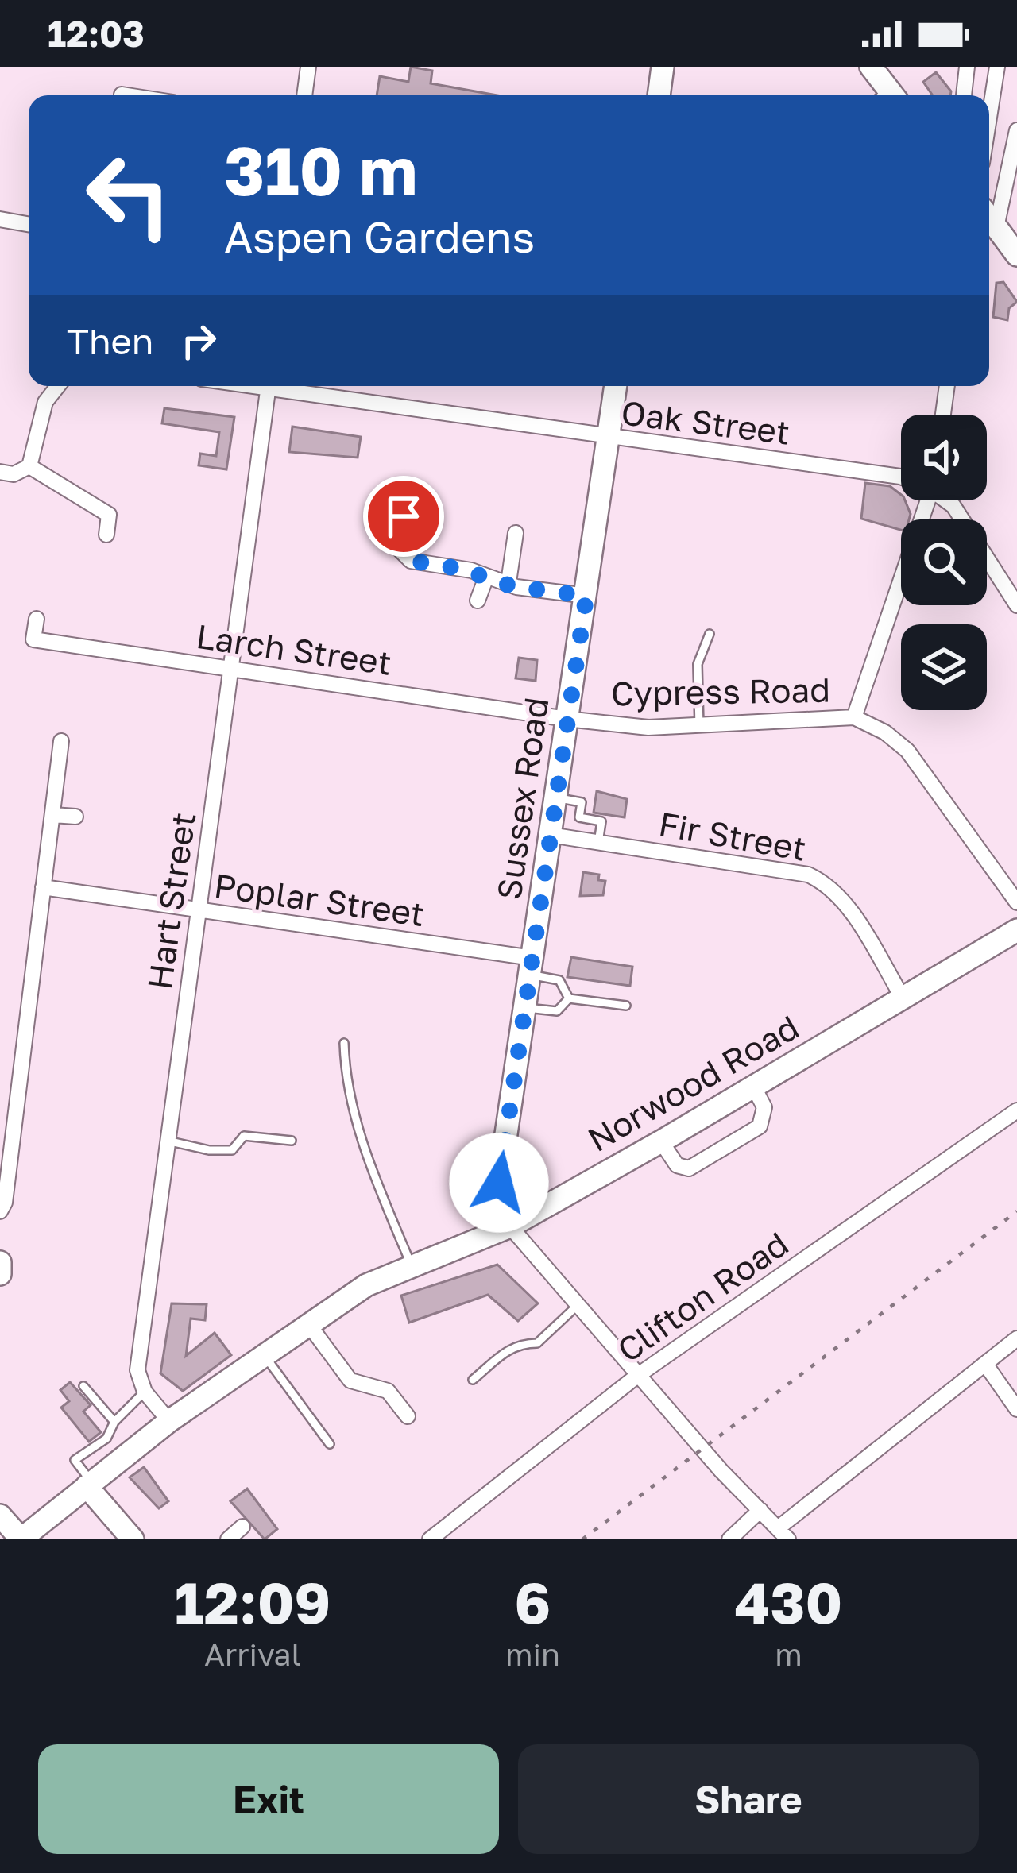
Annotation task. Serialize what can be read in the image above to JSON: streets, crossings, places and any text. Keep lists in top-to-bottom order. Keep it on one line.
{"streets":{"main road":["Sussex Road","Norwood Road"],"street":["Oak Street","Larch Street","Cypress Road","Fir Street","Poplar Street","Hart Street","Clifton Road"]},"crossings":[["Oak Street","Sussex Road"],["Larch Street","Cypress Road"],["Larch Street","Sussex Road"],["Larch Street","Hart Street"],["Cypress Road","Sussex Road"],["Sussex Road","Fir Street"],["Sussex Road","Poplar Street"],["Sussex Road","Norwood Road"],["Fir Street","Norwood Road"],["Poplar Street","Hart Street"]],"page":{"status":"12:03","turn":["310 m","Aspen Gardens"],"then":"Then","eta":["12:09","Arrival","6","min","430","m"],"buttons":["Exit","Share"]}}
